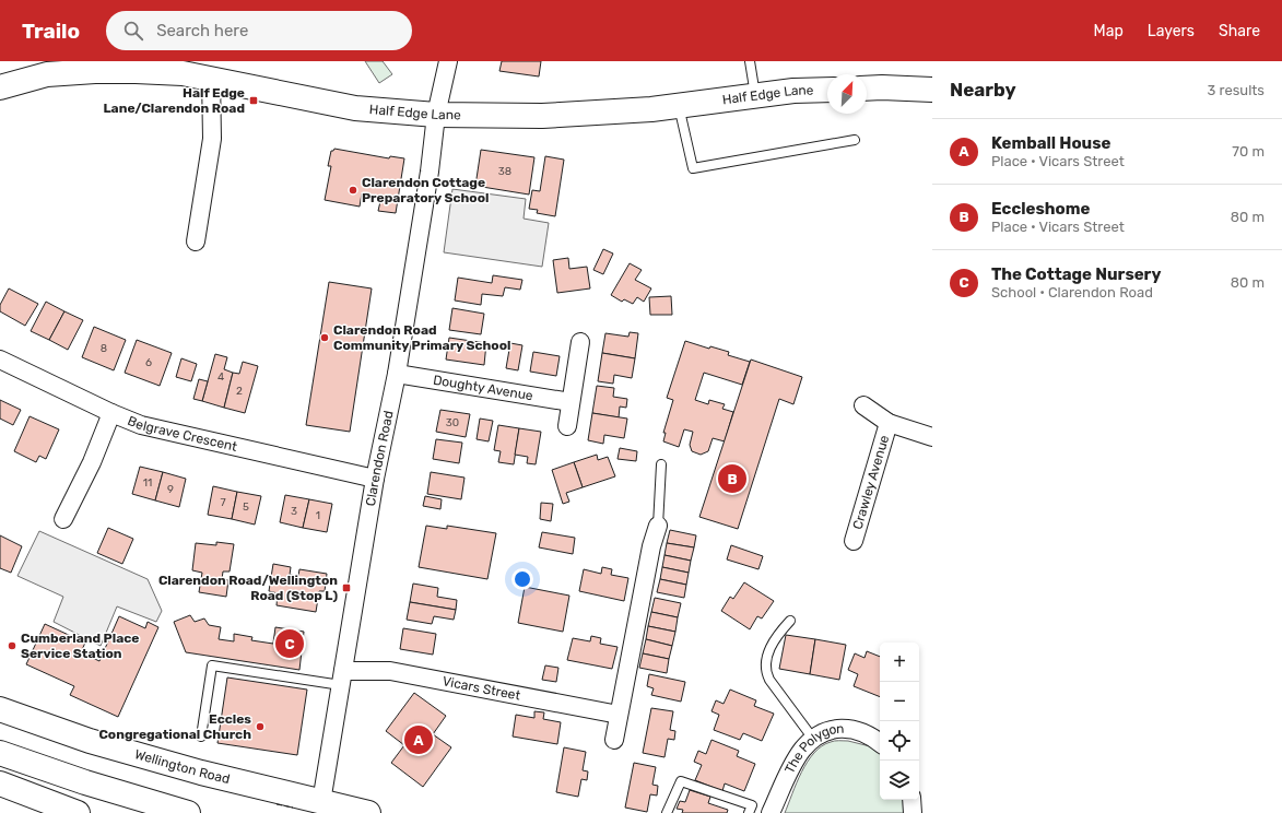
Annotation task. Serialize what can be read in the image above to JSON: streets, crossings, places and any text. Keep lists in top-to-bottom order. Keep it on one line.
{"streets":{"main road":["Half Edge Lane","Wellington Road"],"street":["Doughty Avenue","Belgrave Crescent","Clarendon Road","Crawley Avenue","Vicars Street","The Polygon"]},"crossings":[["Half Edge Lane","Clarendon Road"],["Doughty Avenue","Clarendon Road"],["Belgrave Crescent","Clarendon Road"],["Clarendon Road","Vicars Street"],["Clarendon Road","Wellington Road"]],"places":{"transit":["Half Edge Lane/Clarendon Road","Clarendon Road/Wellington Road (Stop L)"],"other":["Clarendon Cottage Preparatory School","Clarendon Road Community Primary School","Cumberland Place Service Station","Eccles Congregational Church"]},"house_numbers":["38","8","6","4","2","30","11","9","7","5","3","1"],"north":"top right","page":{"header":"Trailo","search":"Search here","nav":["Map","Layers","Share"],"heading":["Nearby","3 results"],"list":[{"mark":"A","name":"Kemball House","note":"Place · Vicars Street","value":"70 m"},{"mark":"B","name":"Eccleshome","note":"Place · Vicars Street","value":"80 m"},{"mark":"C","name":"The Cottage Nursery","note":"School · Clarendon Road","value":"80 m"}],"pins":["B","C","A"],"map_buttons":["+","−"]}}
